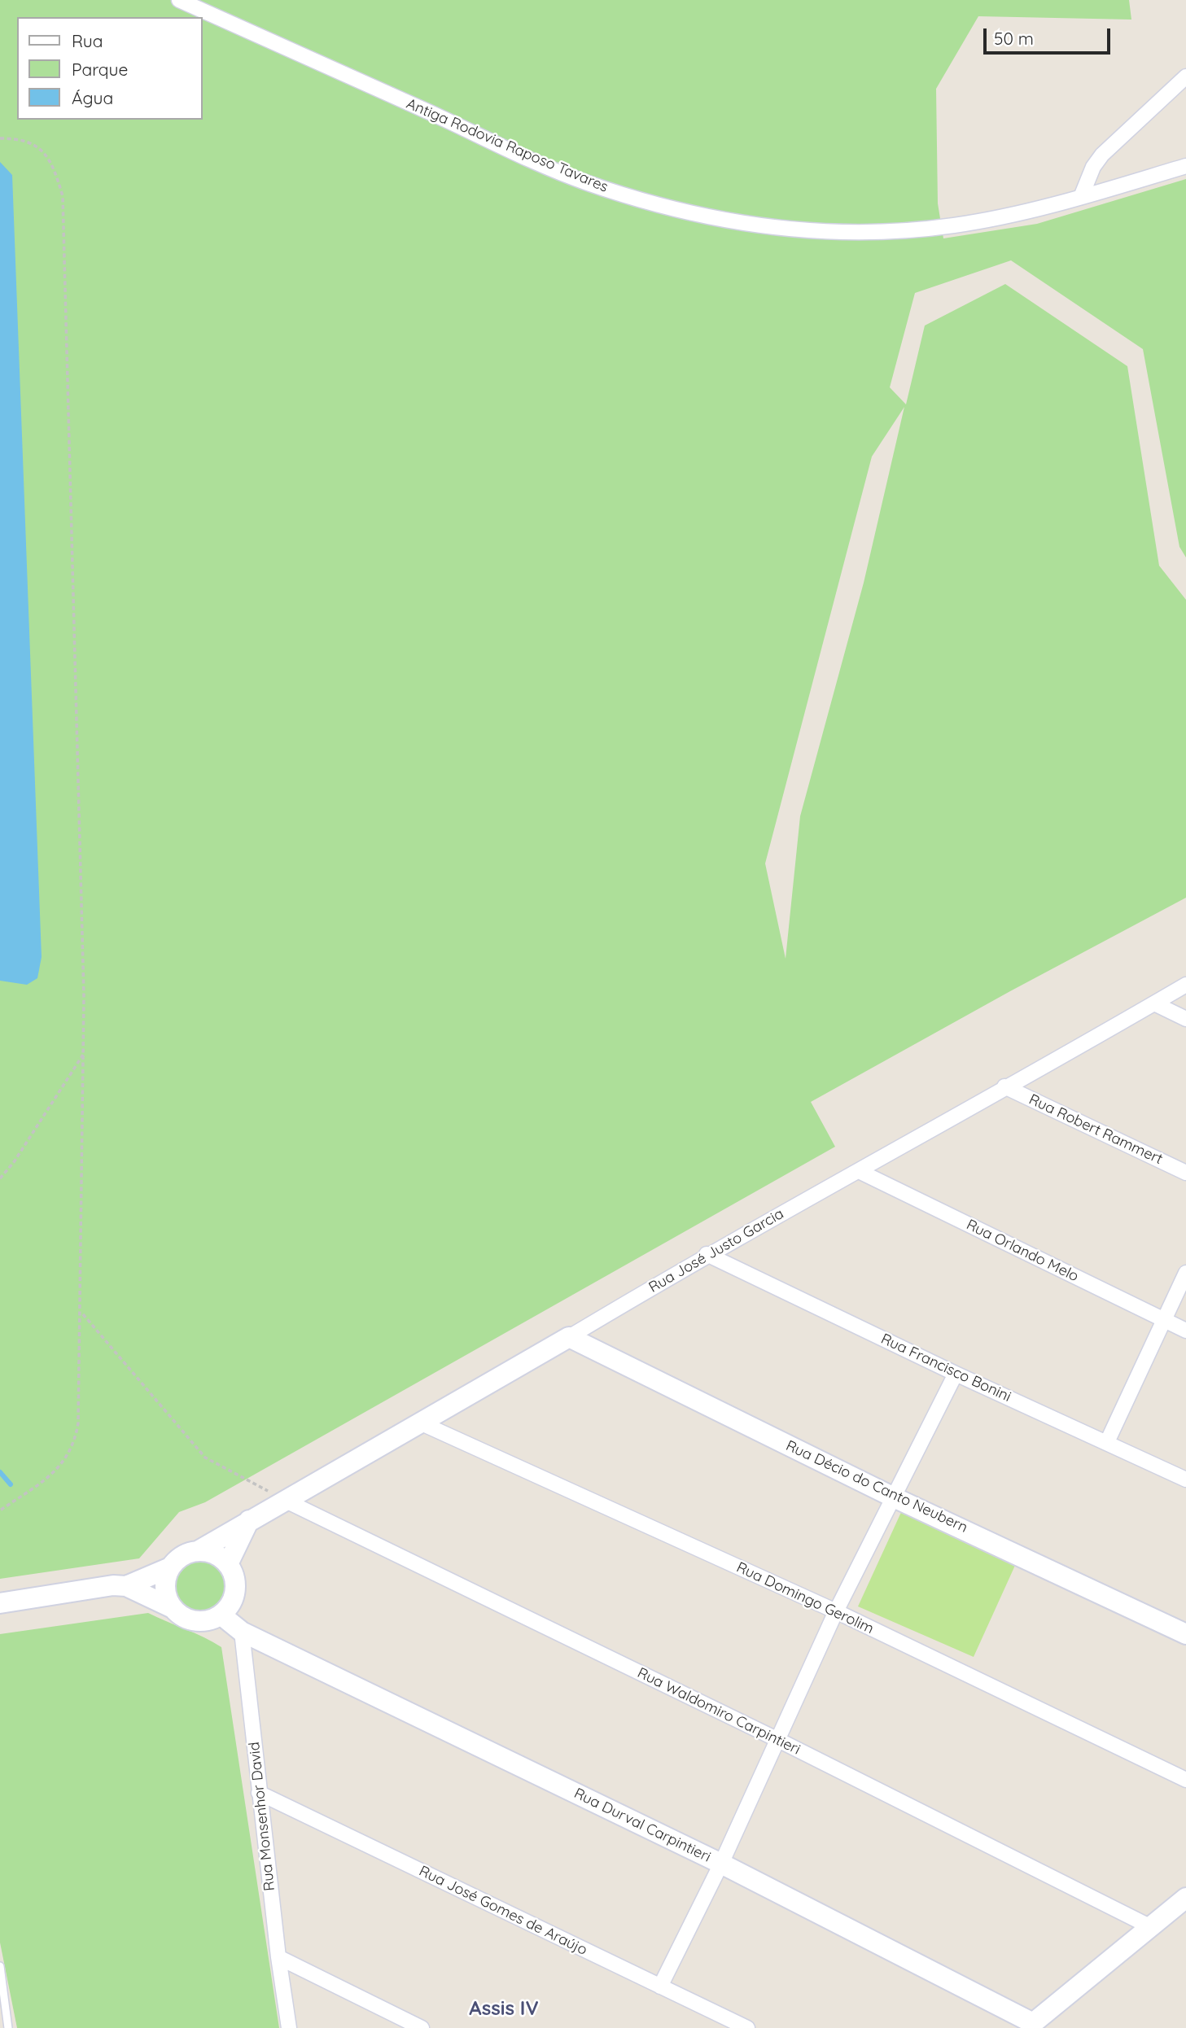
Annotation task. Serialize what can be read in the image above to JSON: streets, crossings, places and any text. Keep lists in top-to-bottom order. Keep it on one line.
{"streets":{"street":["Antiga Rodovia Raposo Tavares","Rua Robert Rammert","Rua José Justo Garcia","Rua Orlando Melo","Rua Francisco Bonini","Rua Décio do Canto Neubern","Rua Domingo Gerolim","Rua Waldomiro Carpintieri","Rua Monsenhor David","Rua Durval Carpintieri","Rua José Gomes de Araújo"]},"crossings":[["Rua Robert Rammert","Rua José Justo Garcia"],["Rua José Justo Garcia","Rua Orlando Melo"],["Rua José Justo Garcia","Rua Francisco Bonini"],["Rua José Justo Garcia","Rua Décio do Canto Neubern"],["Rua José Justo Garcia","Rua Domingo Gerolim"],["Rua José Justo Garcia","Rua Waldomiro Carpintieri"],["Rua Monsenhor David","Rua Durval Carpintieri"],["Rua Monsenhor David","Rua José Gomes de Araújo"]],"districts":["Assis IV"],"legend":["Rua","Parque","Água"],"scale_bar":"50 m"}
